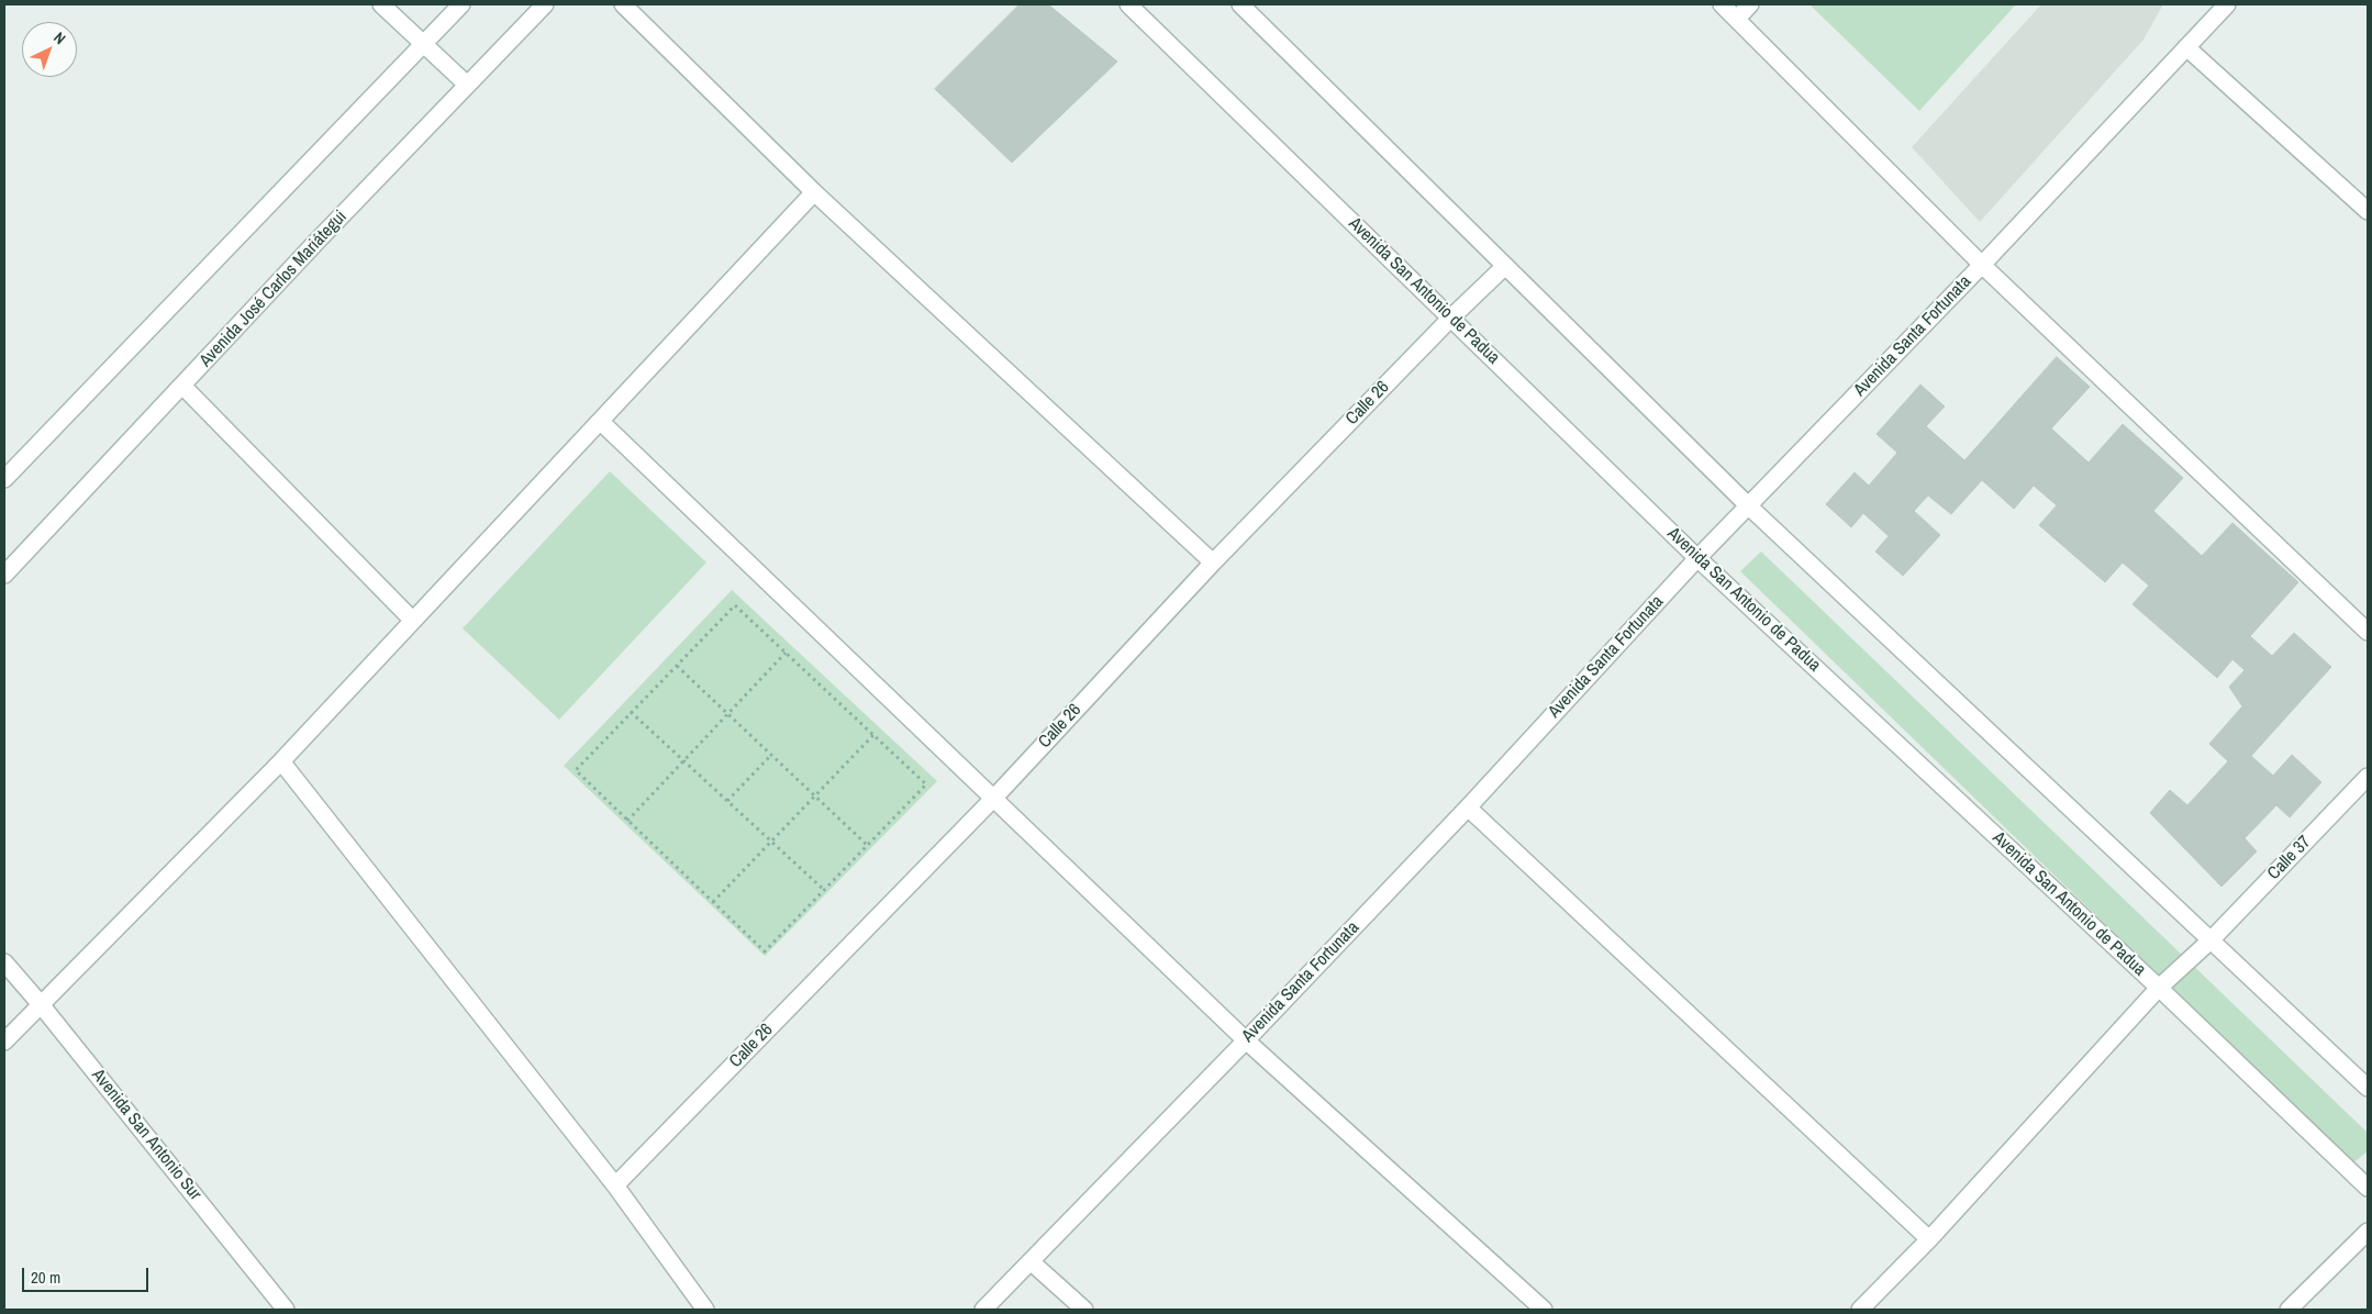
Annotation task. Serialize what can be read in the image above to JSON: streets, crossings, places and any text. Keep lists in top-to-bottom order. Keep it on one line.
{"streets":{"street":["Avenida José Carlos Mariátegui","Avenida San Antonio de Padua","Avenida Santa Fortunata","Calle 26","Calle 37","Avenida San Antonio Sur"]},"crossings":[["Avenida San Antonio de Padua","Avenida Santa Fortunata"],["Avenida San Antonio de Padua","Calle 26"],["Avenida San Antonio de Padua","Calle 37"]],"scale_bar":"20 m","north":"top right"}
